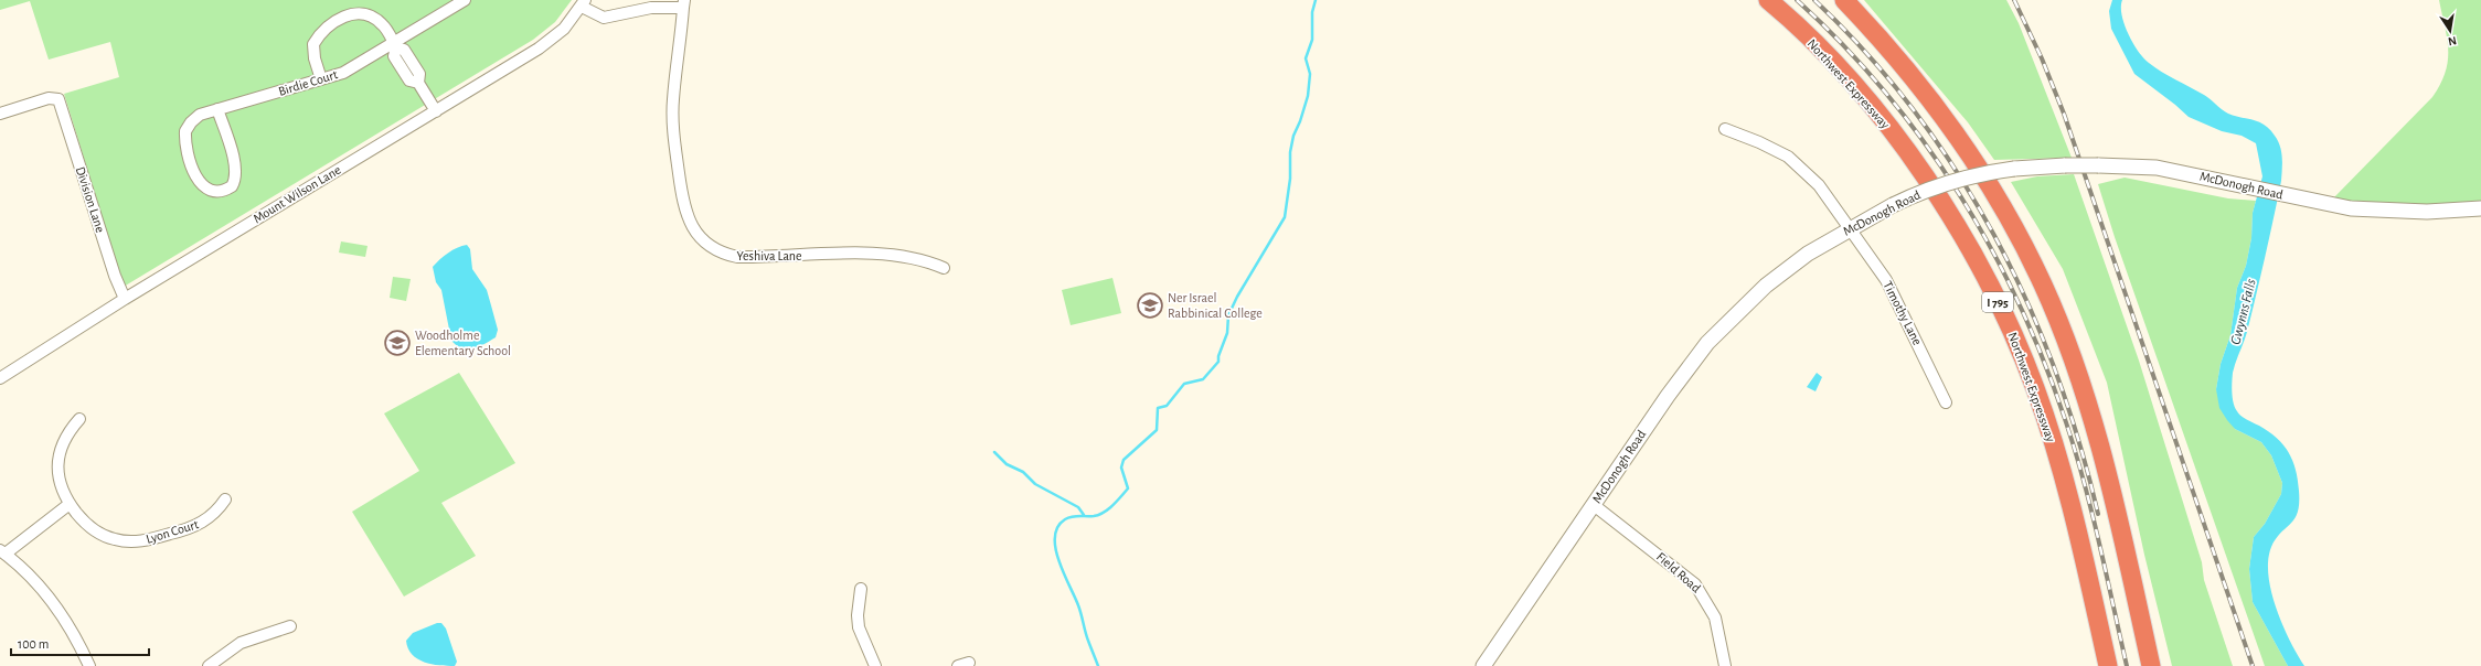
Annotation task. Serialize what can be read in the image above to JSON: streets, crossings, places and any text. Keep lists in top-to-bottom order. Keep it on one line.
{"streets":{"highway":["Northwest Expressway","I 795"],"main road":["McDonogh Road"],"street":["Birdie Court","Mount Wilson Lane","Division Lane","Yeshiva Lane","Timothy Lane","Lyon Court","Field Road"]},"crossings":[["McDonogh Road","Timothy Lane"],["McDonogh Road","Field Road"],["Mount Wilson Lane","Division Lane"],["Mount Wilson Lane","Yeshiva Lane"]],"water":["Gwynns Falls"],"places":{"school or university":["Ner Israel Rabbinical College","Woodholme Elementary School"]},"scale_bar":"100 m","north":"bottom"}
